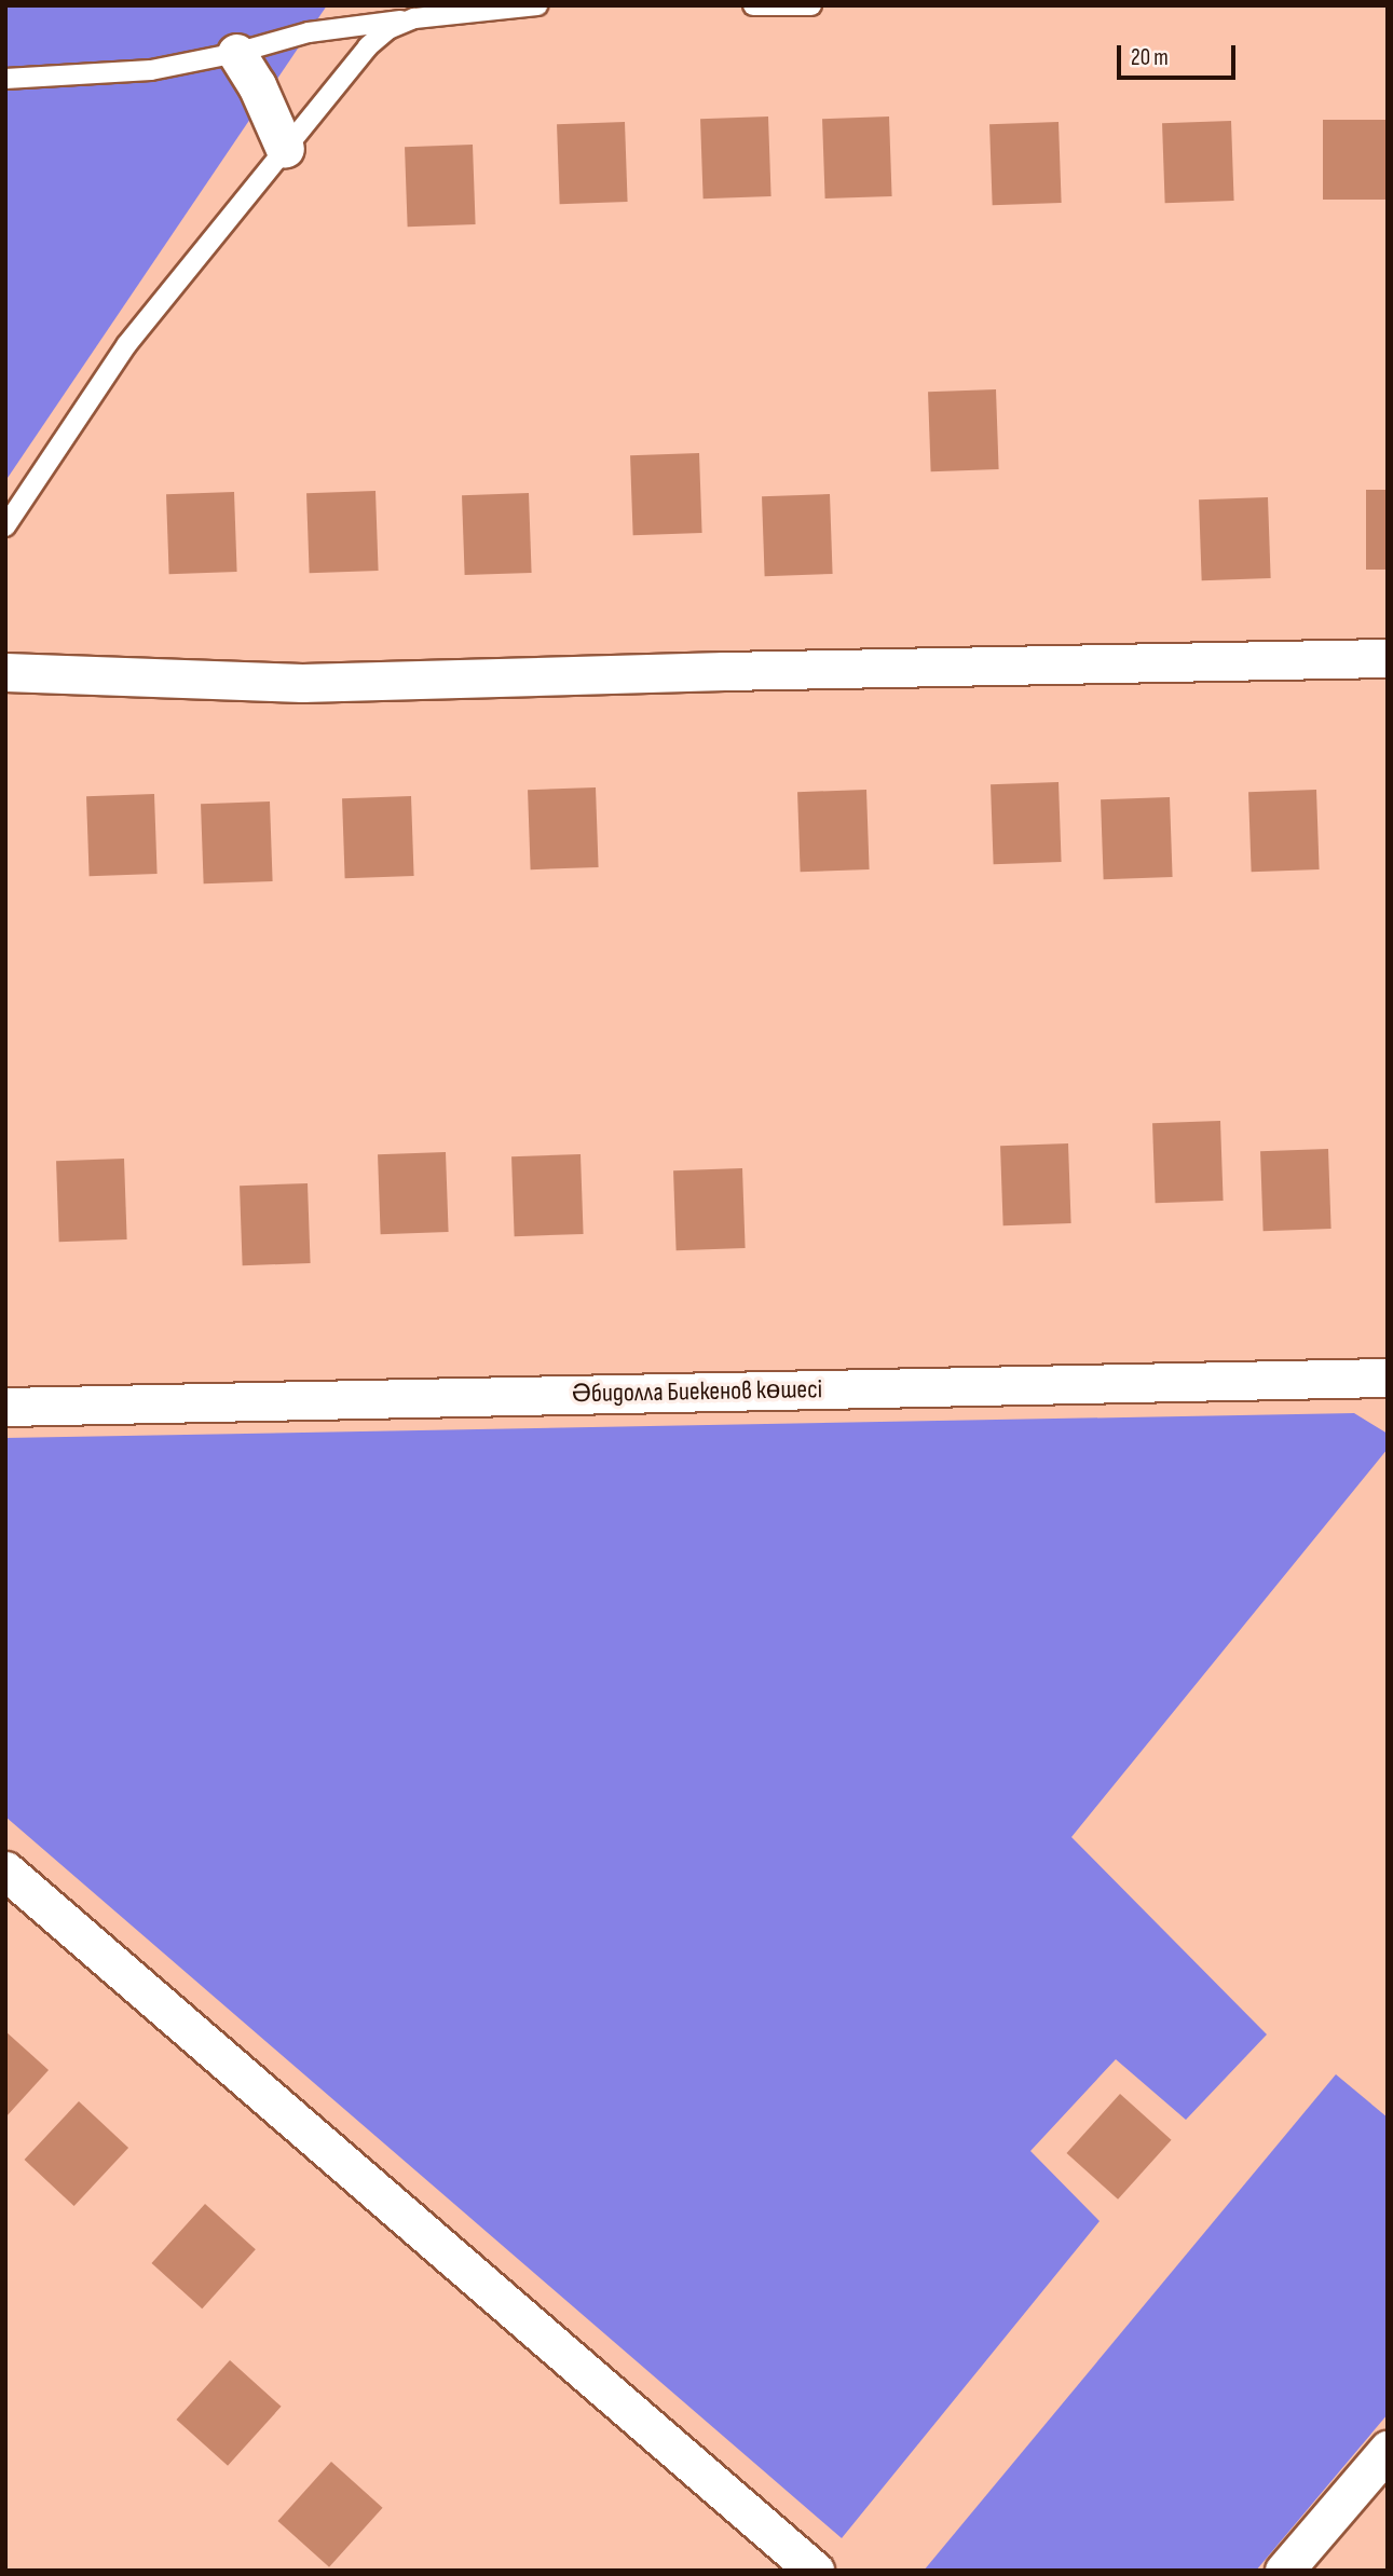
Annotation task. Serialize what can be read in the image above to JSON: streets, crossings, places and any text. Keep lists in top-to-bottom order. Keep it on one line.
{"streets":{"street":["Әбидолла Биекенов көшесі"]},"scale_bar":"20 m"}
